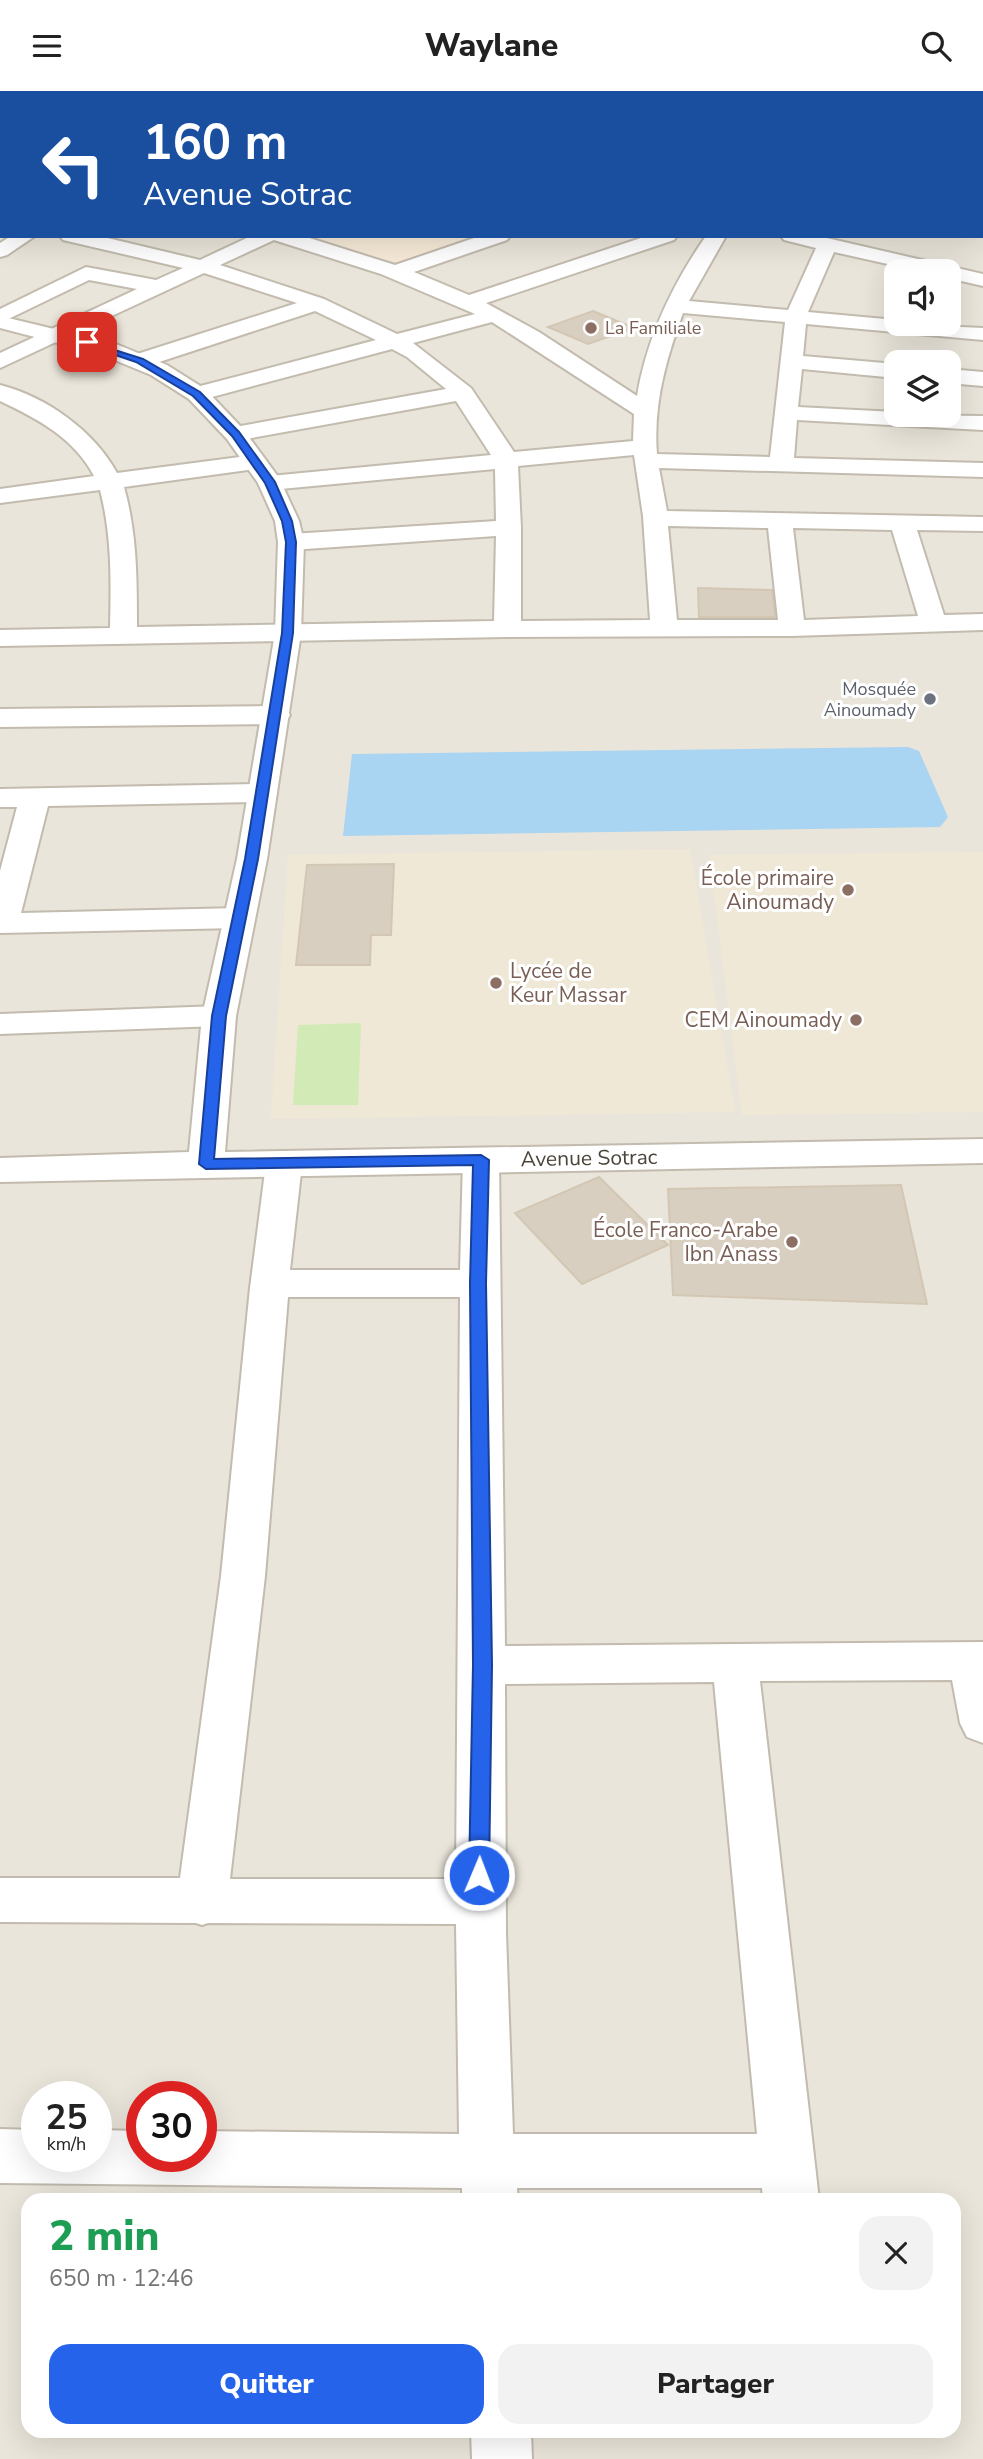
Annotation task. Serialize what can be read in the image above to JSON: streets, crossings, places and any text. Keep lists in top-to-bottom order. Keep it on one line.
{"streets":{"street":["Avenue Sotrac"]},"places":["La Familiale","Mosquée Ainoumady","École primaire Ainoumady","Lycée de Keur Massar","CEM Ainoumady","École Franco-Arabe Ibn Anass"],"page":{"header":"Waylane","turn":["160 m","Avenue Sotrac"],"speed":"25 km/h","limit":"30","heading":["2 min","650 m · 12:46"],"buttons":["Quitter","Partager"]}}
